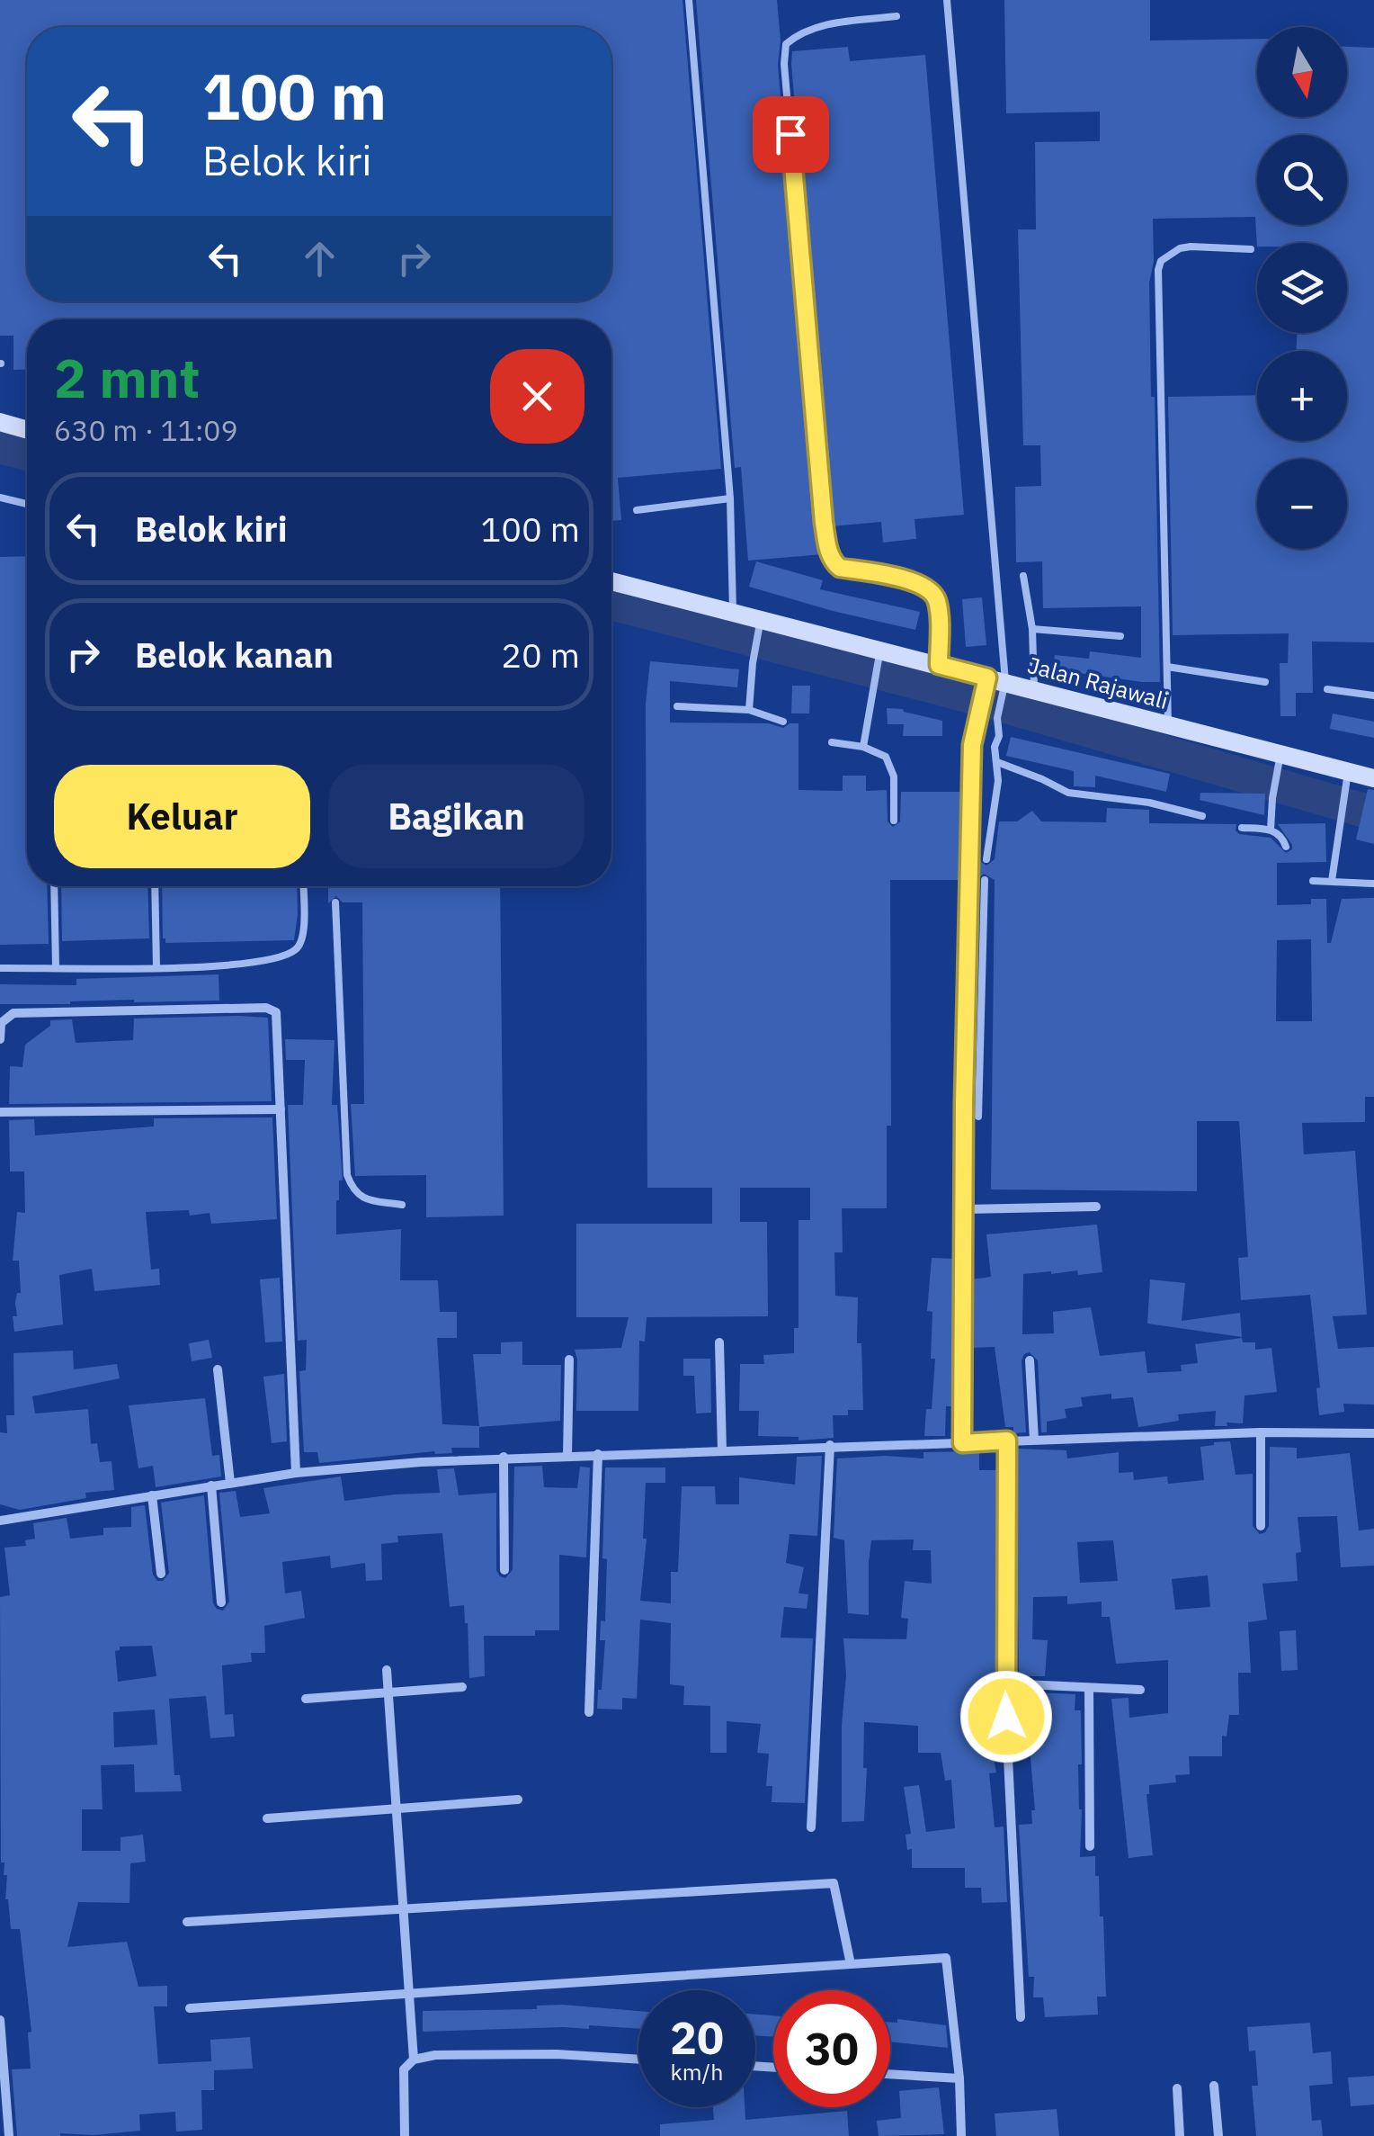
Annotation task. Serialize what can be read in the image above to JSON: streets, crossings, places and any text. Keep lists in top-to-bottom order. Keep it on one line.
{"streets":{"street":["Jalan Rajawali"]},"north":"bottom","page":{"map_buttons":["+","−"],"turn":["100 m","Belok kiri"],"heading":["2 mnt","630 m · 11:09"],"list":[{"name":"Belok kiri","value":"100 m"},{"name":"Belok kanan","value":"20 m"}],"buttons":["Keluar","Bagikan"],"speed":"20 km/h","limit":"30"}}
